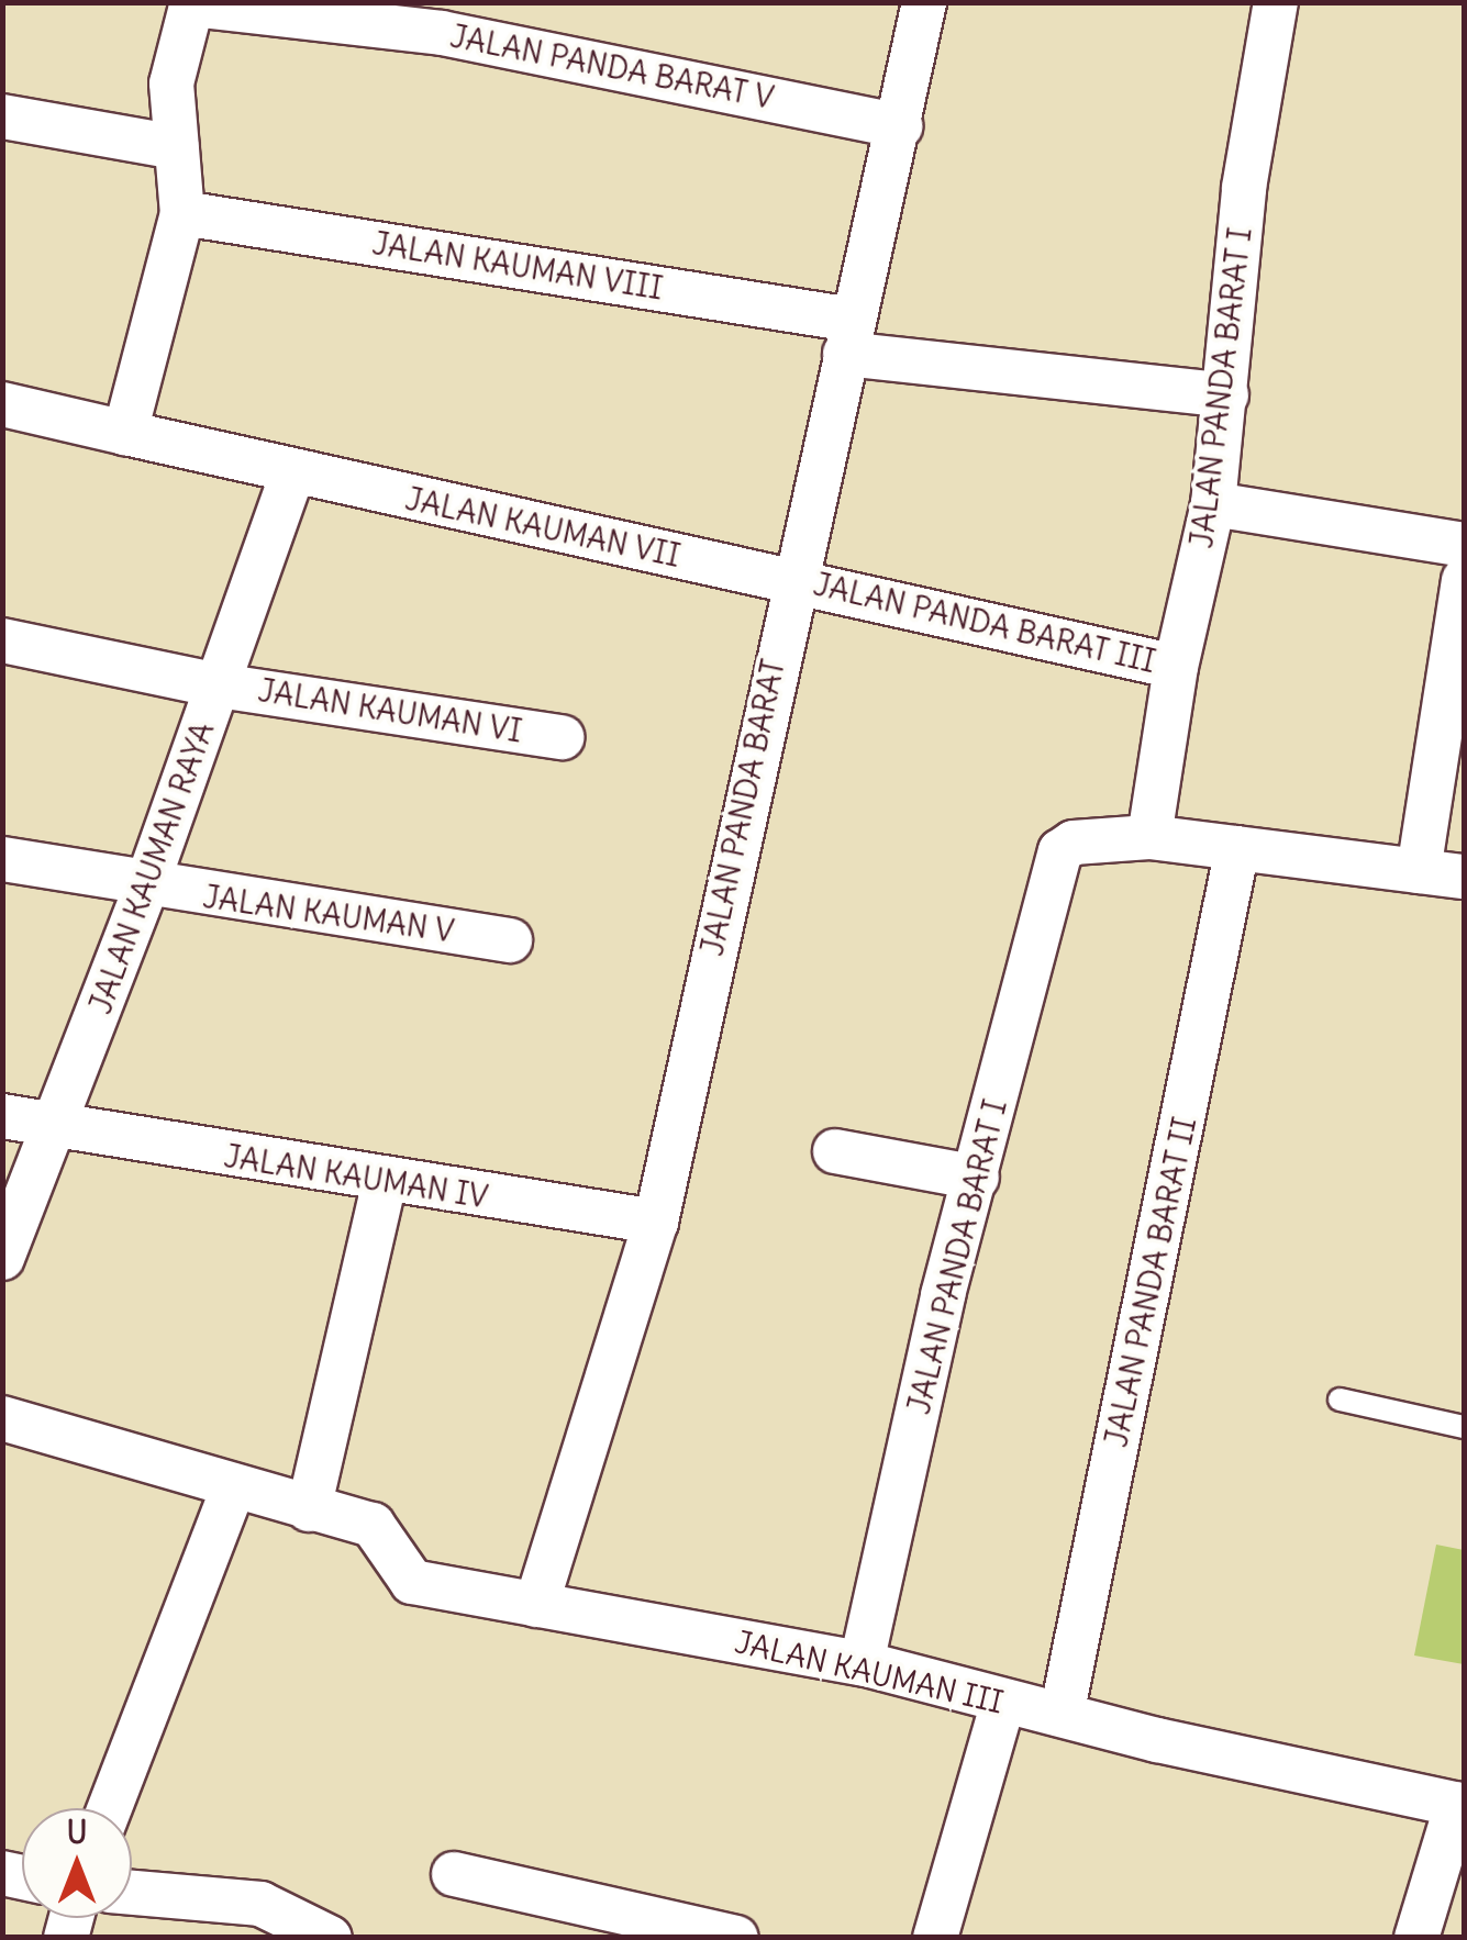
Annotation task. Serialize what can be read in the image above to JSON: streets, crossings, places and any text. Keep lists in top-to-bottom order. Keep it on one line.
{"streets":{"street":["JALAN PANDA BARAT V","JALAN KAUMAN VIII","JALAN PANDA BARAT I","JALAN KAUMAN VII","JALAN PANDA BARAT III","JALAN KAUMAN VI","JALAN PANDA BARAT","JALAN KAUMAN RAYA","JALAN KAUMAN V","JALAN KAUMAN IV","JALAN PANDA BARAT II","JALAN KAUMAN III"]},"crossings":[["JALAN PANDA BARAT V","JALAN PANDA BARAT"],["JALAN KAUMAN VIII","JALAN PANDA BARAT I"],["JALAN KAUMAN VIII","JALAN PANDA BARAT"],["JALAN PANDA BARAT I","JALAN PANDA BARAT III"],["JALAN PANDA BARAT I","JALAN KAUMAN III"],["JALAN KAUMAN VII","JALAN PANDA BARAT III"],["JALAN KAUMAN VII","JALAN PANDA BARAT"],["JALAN KAUMAN VII","JALAN KAUMAN RAYA"],["JALAN PANDA BARAT III","JALAN PANDA BARAT"],["JALAN KAUMAN VI","JALAN KAUMAN RAYA"],["JALAN PANDA BARAT","JALAN KAUMAN IV"],["JALAN PANDA BARAT","JALAN KAUMAN III"],["JALAN KAUMAN RAYA","JALAN KAUMAN V"],["JALAN KAUMAN RAYA","JALAN KAUMAN IV"],["JALAN PANDA BARAT II","JALAN KAUMAN III"]],"north":"top"}
